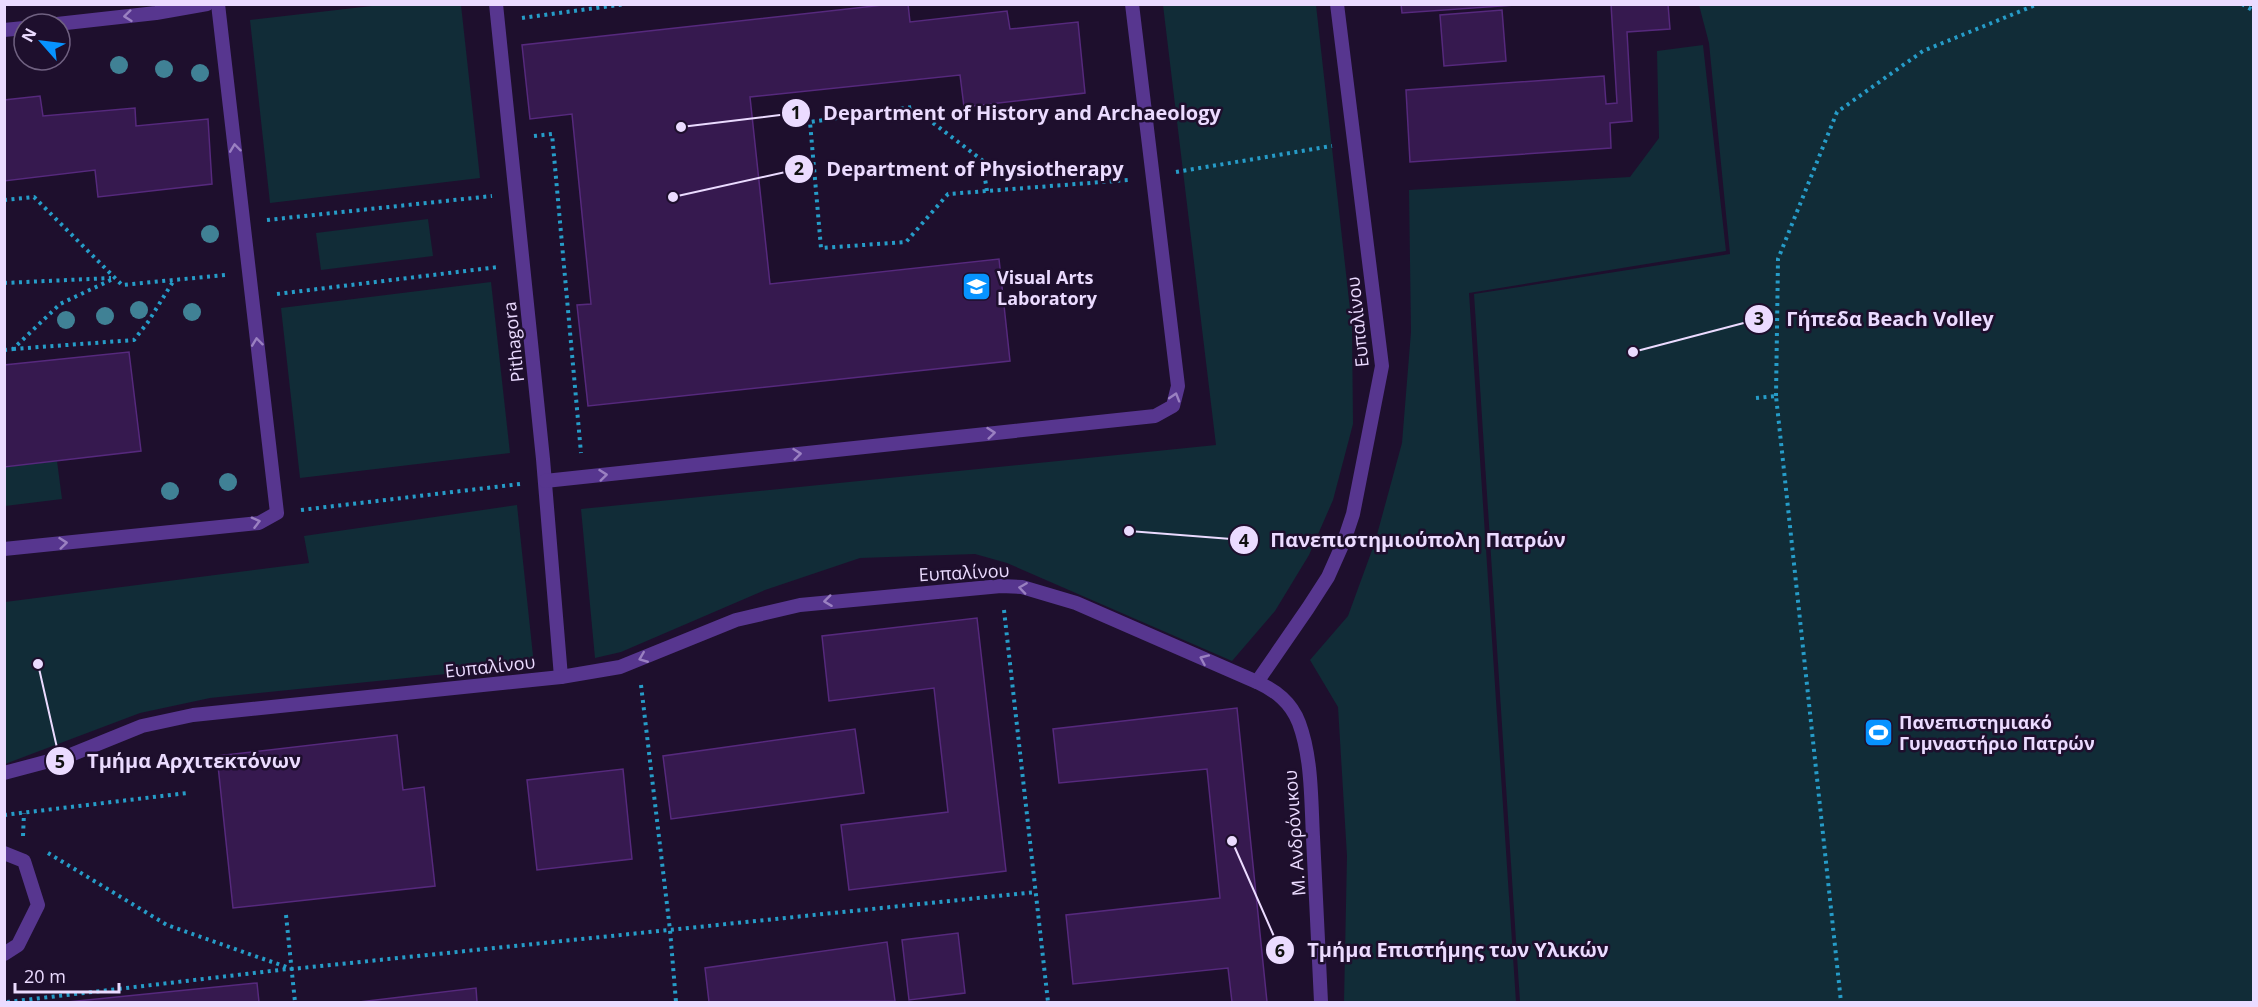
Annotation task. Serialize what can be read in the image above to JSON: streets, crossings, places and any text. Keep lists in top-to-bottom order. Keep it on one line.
{"streets":{"lane":["Ευπαλίνου","Pithagora","Μ. Ανδρόνικου"]},"crossings":[["Ευπαλίνου","Pithagora"],["Ευπαλίνου","Μ. Ανδρόνικου"]],"places":{"other":["Department of History and Archaeology","Department of Physiotherapy","Γήπεδα Beach Volley","Πανεπιστημιούπολη Πατρών","Τμήμα Αρχιτεκτόνων","Τμήμα Επιστήμης των Υλικών"],"school or university":["Visual Arts Laboratory"],"sports":["Πανεπιστημιακό Γυμναστήριο Πατρών"]},"scale_bar":"20 m","north":"top left"}
